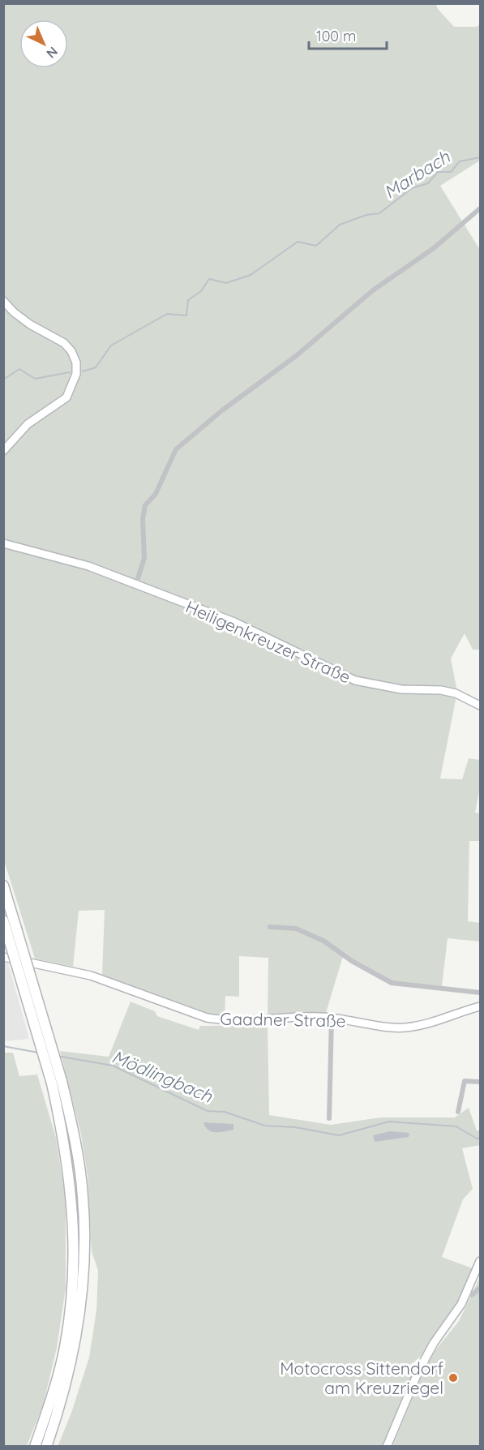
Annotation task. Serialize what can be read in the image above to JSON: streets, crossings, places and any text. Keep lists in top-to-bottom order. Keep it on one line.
{"streets":{"main road":["Heiligenkreuzer Straße","Gaadner Straße"]},"water":["Marbach","Mödlingbach"],"places":["Motocross Sittendorf am Kreuzriegel"],"scale_bar":"100 m","north":"bottom right"}
